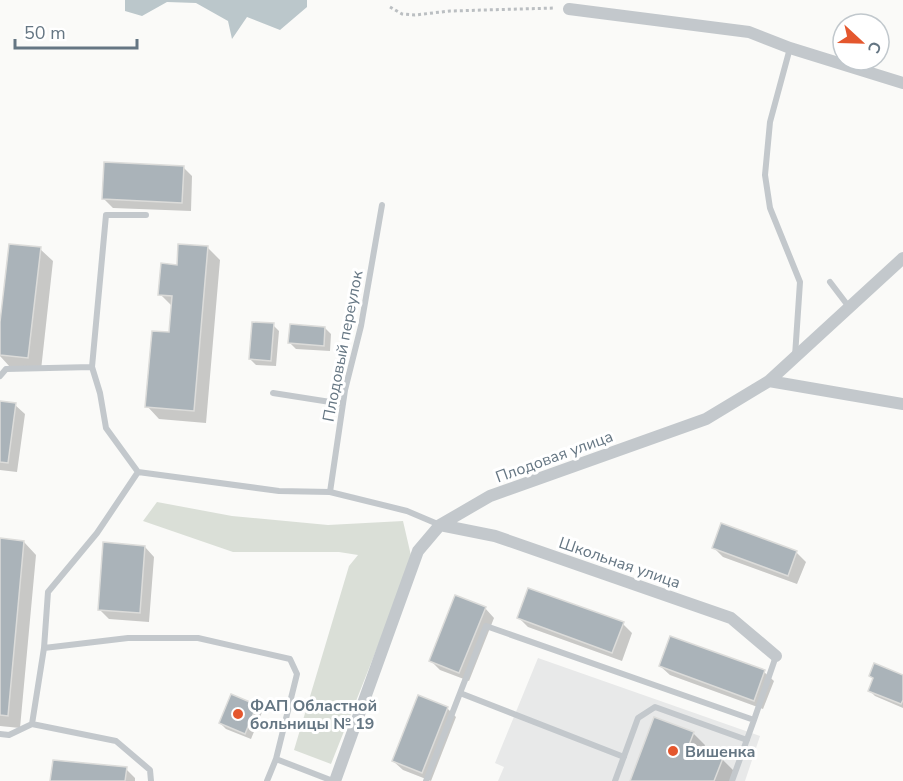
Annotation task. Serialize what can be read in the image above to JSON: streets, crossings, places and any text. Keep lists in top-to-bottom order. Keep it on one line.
{"streets":{"street":["Плодовая улица","Школьная улица"],"lane":["Плодовый переулок"]},"crossings":[["Плодовая улица","Школьная улица"]],"places":["ФАП Областной больницы № 19","Вишенка"],"scale_bar":"50 m","north":"right"}
